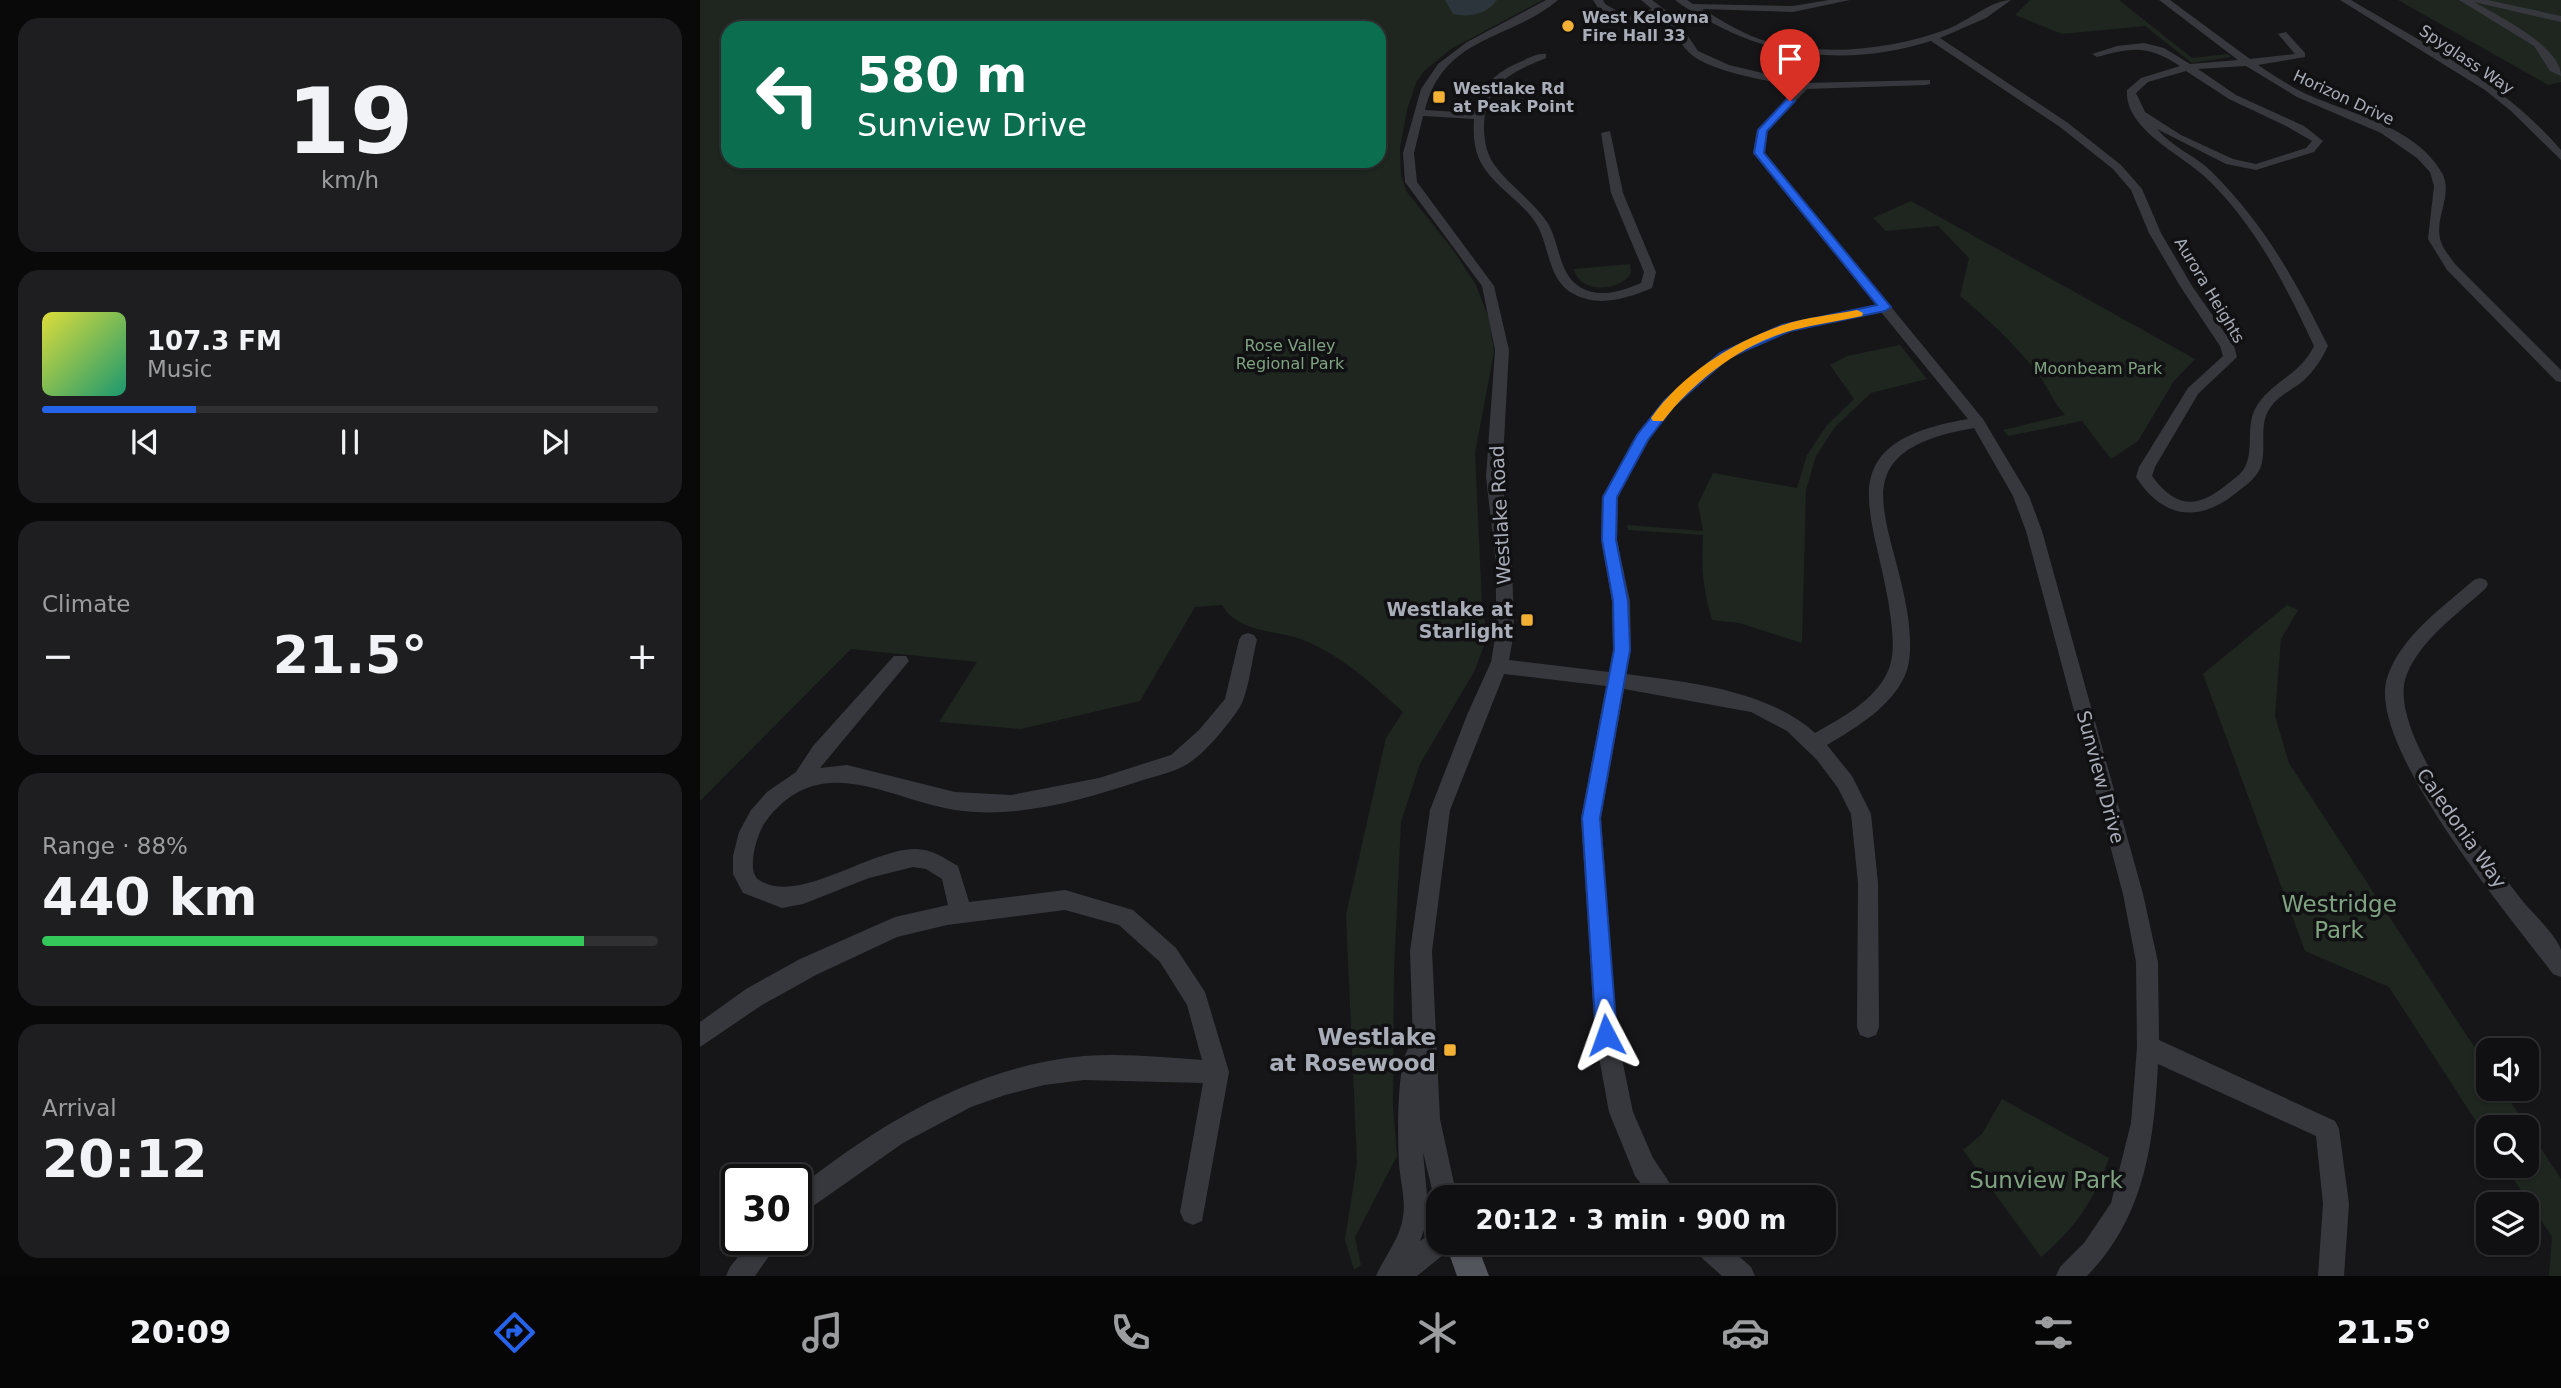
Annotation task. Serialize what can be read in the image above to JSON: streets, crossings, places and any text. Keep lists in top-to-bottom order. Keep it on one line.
{"streets":{"street":["Spyglass Way","Horizon Drive","Aurora Heights","Westlake Road","Sunview Drive","Caledonia Way"]},"parks":["Rose Valley Regional Park","Moonbeam Park","Westridge Park","Sunview Park"],"places":{"other":["West Kelowna Fire Hall 33"],"transit":["Westlake Rd at Peak Point","Westlake at Starlight","Westlake at Rosewood"]},"page":{"tile":[["19","km/h"],"Climate",["Range · 88%","440 km"],["Arrival","20:12"]],"turn":["580 m","Sunview Drive"],"song":["107.3 FM","Music"],"heat":["−","21.5°","+"],"limit":"30","trip":"20:12 · 3 min · 900 m","tabs":["20:09","21.5°"]}}
